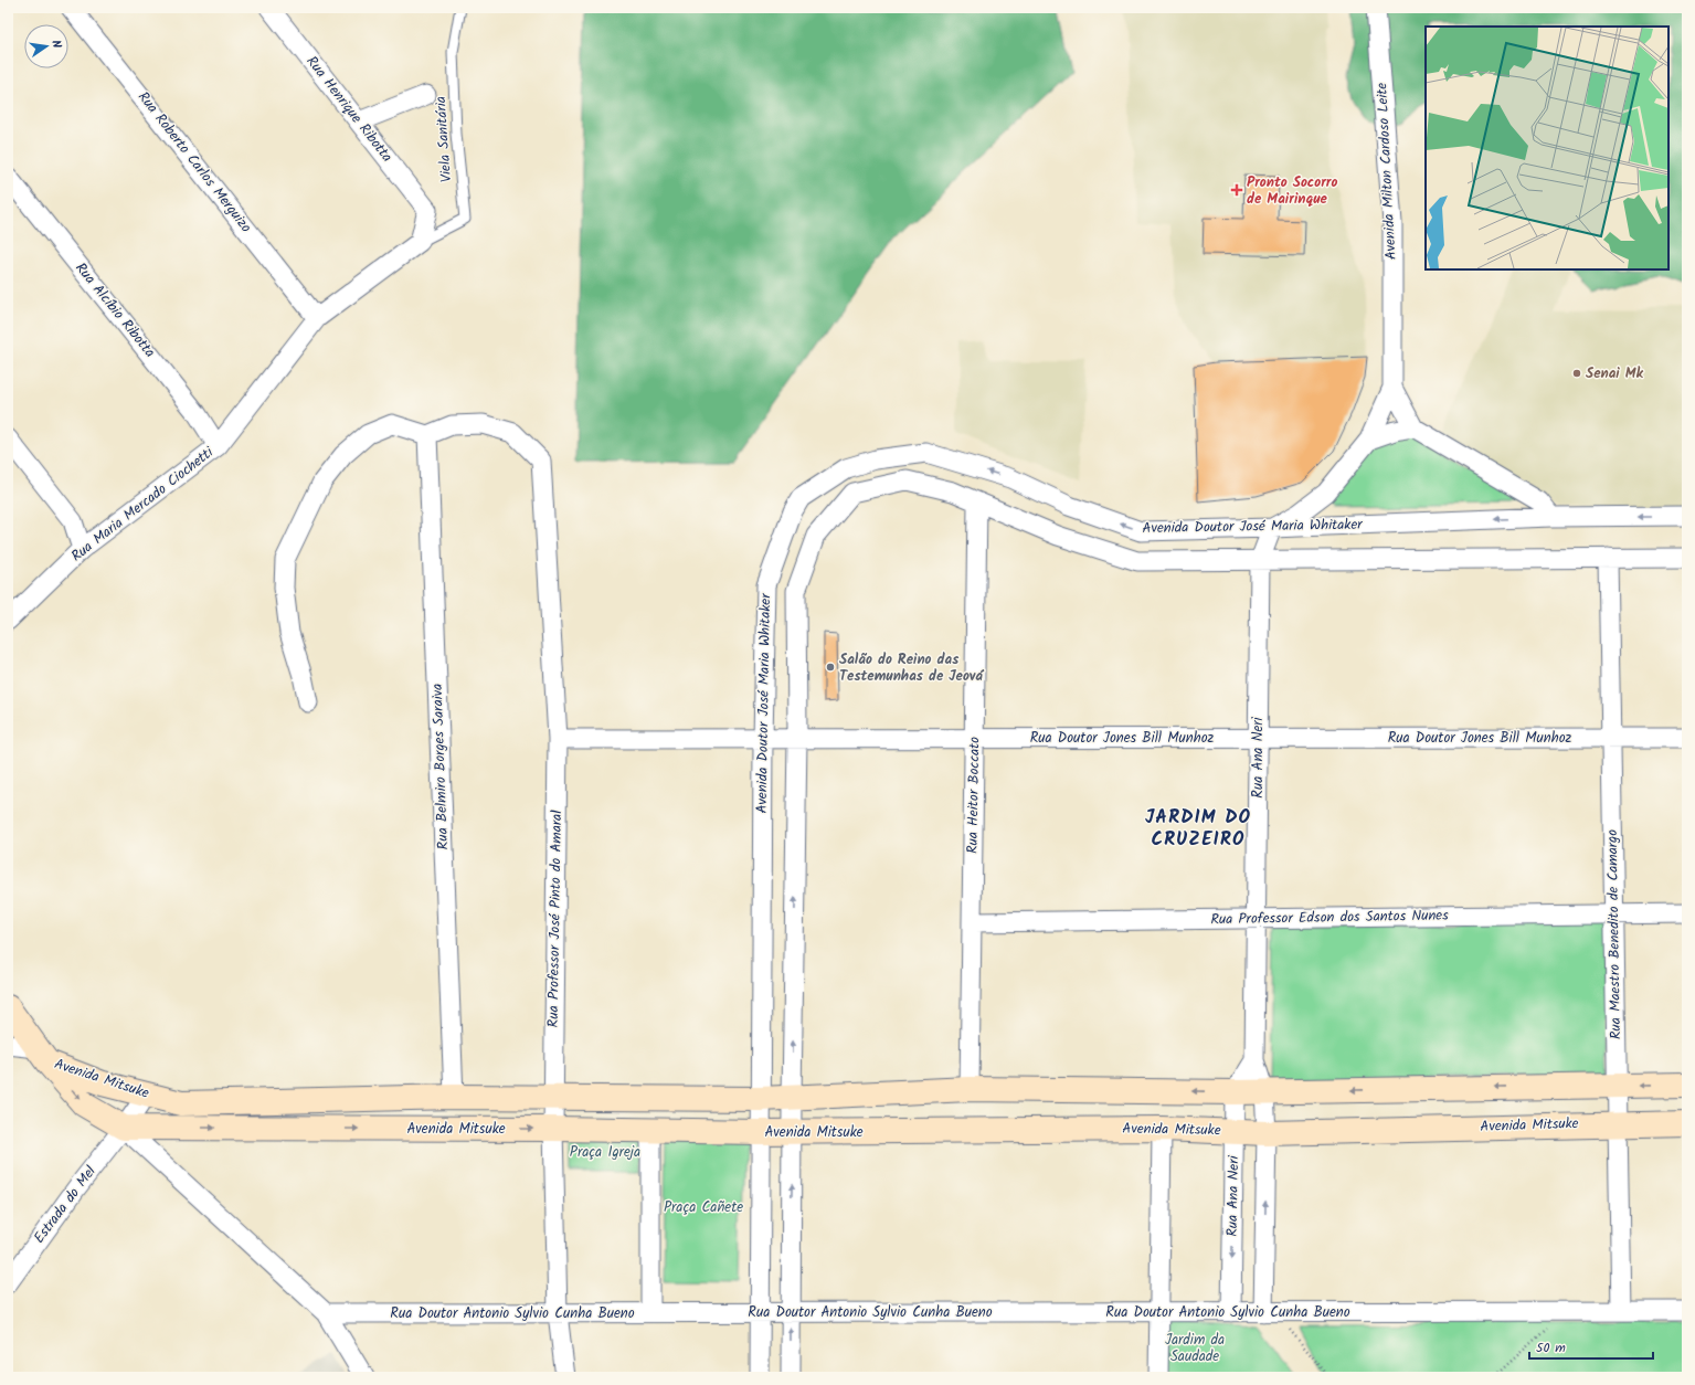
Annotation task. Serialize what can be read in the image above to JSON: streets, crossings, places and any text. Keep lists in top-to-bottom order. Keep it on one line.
{"streets":{"main road":["Avenida Mitsuke"],"street":["Rua Henrique Ribotta","Rua Roberto Carlos Merguizo","Avenida Milton Cardoso Leite","Rua Alcíbio Ribotta","Rua Maria Mercado Ciochetti","Avenida Doutor José Maria Whitaker","Rua Doutor Jones Bill Munhoz","Rua Ana Neri","Rua Belmiro Borges Saraiva","Rua Heitor Boccato","Rua Professor Edson dos Santos Nunes","Rua Professor José Pinto do Amaral","Rua Maestro Benedito de Camargo","Estrada do Mel","Rua Doutor Antonio Sylvio Cunha Bueno"],"lane":["Viela Sanitária"]},"crossings":[["Rua Henrique Ribotta","Viela Sanitária"],["Rua Henrique Ribotta","Rua Maria Mercado Ciochetti"],["Viela Sanitária","Rua Maria Mercado Ciochetti"],["Rua Roberto Carlos Merguizo","Rua Maria Mercado Ciochetti"],["Avenida Milton Cardoso Leite","Avenida Doutor José Maria Whitaker"],["Rua Alcíbio Ribotta","Rua Maria Mercado Ciochetti"],["Avenida Doutor José Maria Whitaker","Rua Doutor Jones Bill Munhoz"],["Avenida Doutor José Maria Whitaker","Rua Ana Neri"],["Avenida Doutor José Maria Whitaker","Rua Heitor Boccato"],["Avenida Doutor José Maria Whitaker","Rua Maestro Benedito de Camargo"],["Avenida Doutor José Maria Whitaker","Avenida Mitsuke"],["Avenida Doutor José Maria Whitaker","Rua Doutor Antonio Sylvio Cunha Bueno"],["Rua Doutor Jones Bill Munhoz","Rua Ana Neri"],["Rua Doutor Jones Bill Munhoz","Rua Heitor Boccato"],["Rua Doutor Jones Bill Munhoz","Rua Professor José Pinto do Amaral"],["Rua Doutor Jones Bill Munhoz","Rua Maestro Benedito de Camargo"],["Rua Ana Neri","Rua Professor Edson dos Santos Nunes"],["Rua Ana Neri","Avenida Mitsuke"],["Rua Ana Neri","Rua Doutor Antonio Sylvio Cunha Bueno"],["Rua Belmiro Borges Saraiva","Rua Professor José Pinto do Amaral"],["Rua Belmiro Borges Saraiva","Avenida Mitsuke"],["Rua Heitor Boccato","Rua Professor Edson dos Santos Nunes"],["Rua Heitor Boccato","Avenida Mitsuke"],["Rua Professor Edson dos Santos Nunes","Rua Maestro Benedito de Camargo"],["Rua Professor José Pinto do Amaral","Avenida Mitsuke"],["Rua Professor José Pinto do Amaral","Rua Doutor Antonio Sylvio Cunha Bueno"],["Rua Maestro Benedito de Camargo","Avenida Mitsuke"],["Rua Maestro Benedito de Camargo","Rua Doutor Antonio Sylvio Cunha Bueno"],["Avenida Mitsuke","Estrada do Mel"]],"districts":["JARDIM DO CRUZEIRO"],"parks":["Praça Igreja","Praça Cañete","Jardim da Saudade"],"places":{"health":["Pronto Socorro de Mairinque"],"other":["Senai Mk","Salão do Reino das Testemunhas de Jeová"]},"scale_bar":"50 m","north":"right"}
